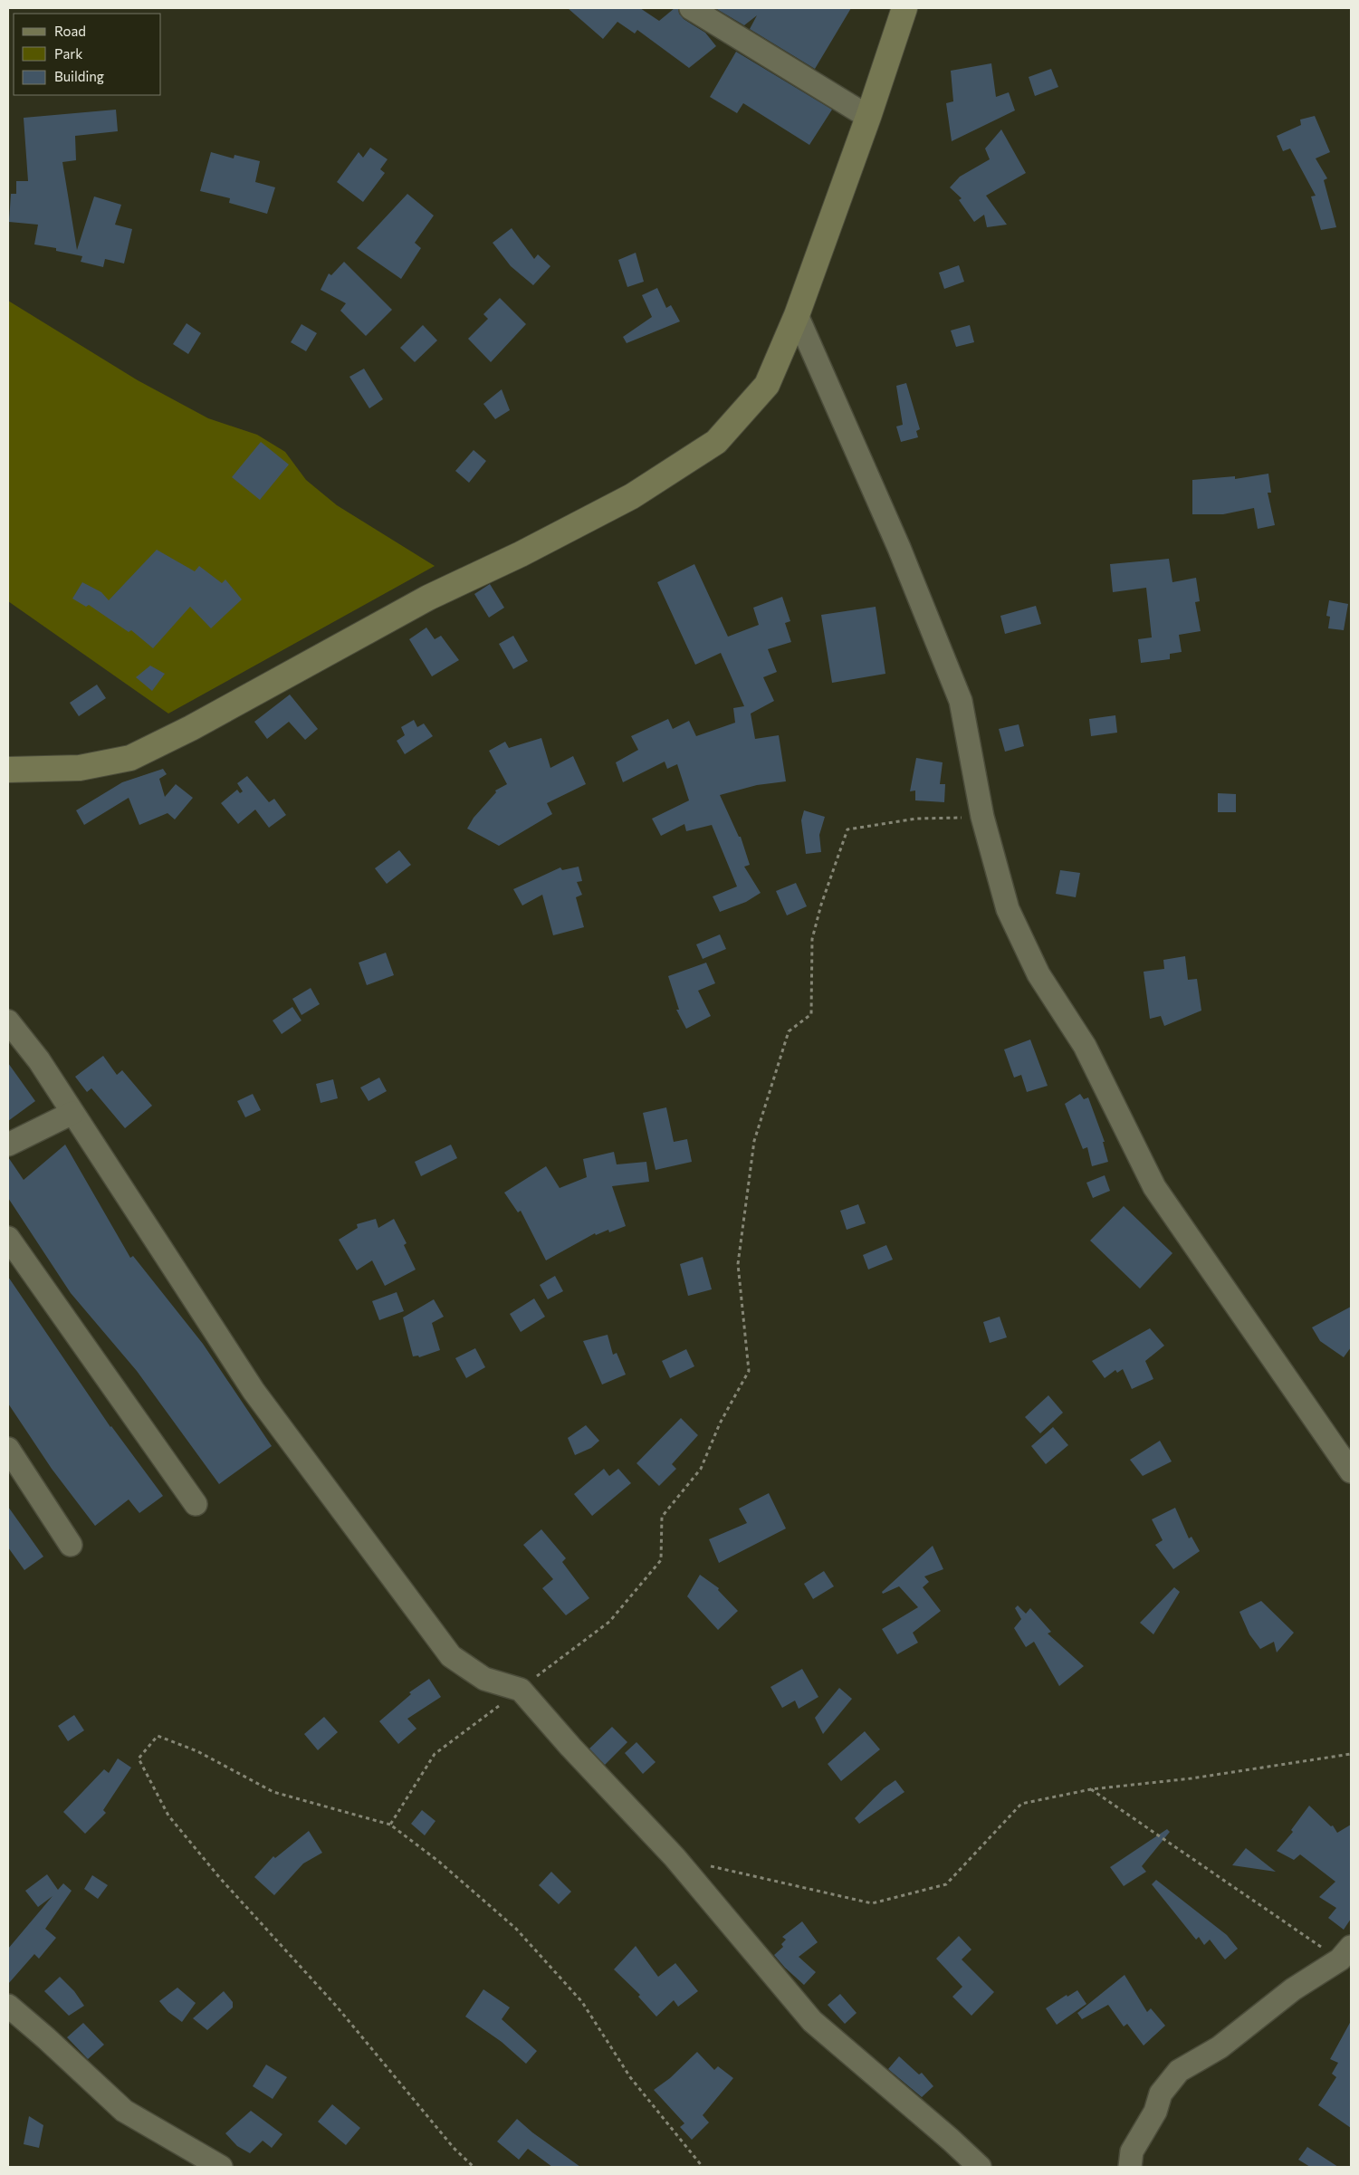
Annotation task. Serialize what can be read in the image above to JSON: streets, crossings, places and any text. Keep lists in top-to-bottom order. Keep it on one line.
{"legend":["Road","Park","Building"]}
